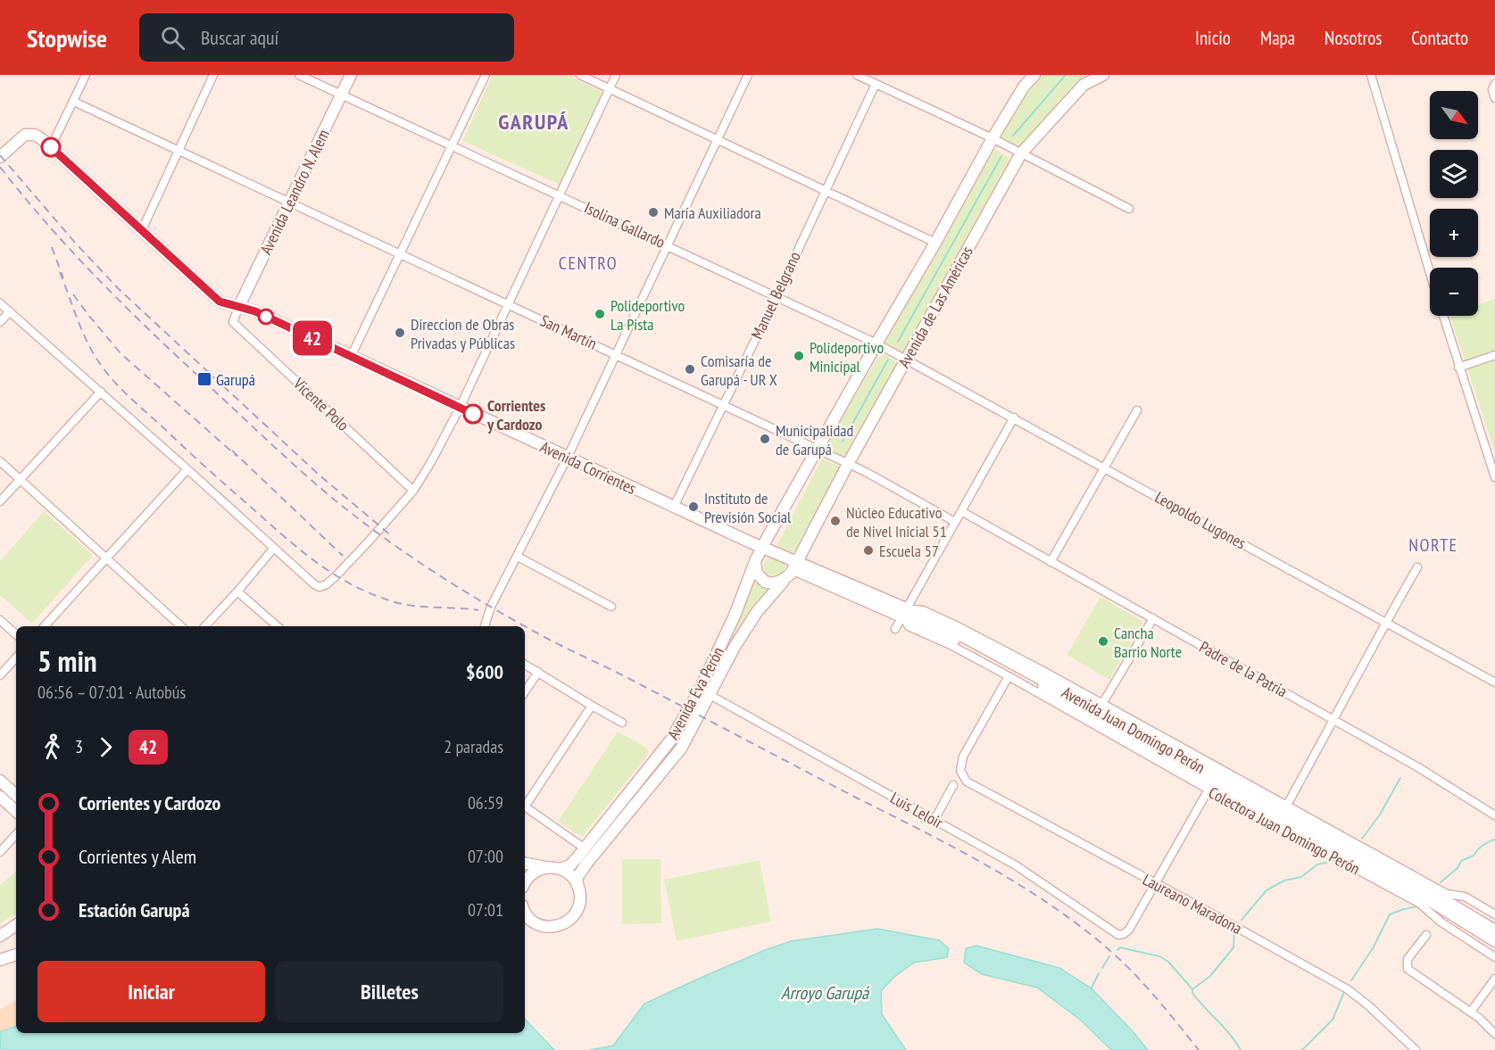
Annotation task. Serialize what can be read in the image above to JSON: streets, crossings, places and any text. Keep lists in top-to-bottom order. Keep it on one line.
{"streets":{"main road":["Avenida Leandro N. Alem","Avenida de Las Américas","Avenida Corrientes","Avenida Eva Perón","Avenida Juan Domingo Perón"],"street":["Isolina Gallardo","Manuel Belgrano","San Martín","Vicente Polo","Leopoldo Lugones","Padre de la Patria","Luis Leloir","Colectora Juan Domingo Perón","Laureano Maradona"]},"crossings":[["Avenida Leandro N. Alem","Isolina Gallardo"],["Avenida Leandro N. Alem","San Martín"],["Avenida Leandro N. Alem","Vicente Polo"],["Avenida Leandro N. Alem","Avenida Corrientes"],["Isolina Gallardo","Manuel Belgrano"],["Isolina Gallardo","Avenida de Las Américas"],["Isolina Gallardo","Leopoldo Lugones"],["Manuel Belgrano","San Martín"],["Manuel Belgrano","Avenida Corrientes"],["Avenida de Las Américas","San Martín"],["Avenida de Las Américas","Avenida Corrientes"],["Avenida de Las Américas","Leopoldo Lugones"],["Avenida de Las Américas","Avenida Eva Perón"],["Avenida de Las Américas","Avenida Juan Domingo Perón"],["Vicente Polo","Avenida Corrientes"],["Avenida Corrientes","Avenida Eva Perón"],["Avenida Corrientes","Avenida Juan Domingo Perón"],["Avenida Eva Perón","Avenida Juan Domingo Perón"],["Avenida Eva Perón","Luis Leloir"],["Avenida Juan Domingo Perón","Colectora Juan Domingo Perón"],["Luis Leloir","Laureano Maradona"],["Colectora Juan Domingo Perón","Laureano Maradona"]],"districts":["GARUPÁ","CENTRO","NORTE"],"water":["Arroyo Garupá"],"places":{"other":["María Auxiliadora","Polideportivo La Pista","Direccion de Obras Privadas y Públicas","Polideportivo Minicipal","Comisaría de Garupá - UR X","Corrientes y Cardozo","Municipalidad de Garupá","Instituto de Previsión Social","Núcleo Educativo de Nivel Inicial 51","Escuela 57","Cancha Barrio Norte"],"transit":["Garupá"]},"lines":["bus line 42"],"north":"bottom right","page":{"header":"Stopwise","search":"Buscar aquí","nav":["Inicio","Mapa","Nosotros","Contacto"],"on_map":"42","map_buttons":["+","−"],"heading":["5 min","06:56 – 07:01 · Autobús","$600"],"legs":["3","42","2 paradas"],"list":[{"name":"Corrientes y Cardozo","value":"06:59"},{"name":"Corrientes y Alem","value":"07:00"},{"name":"Estación Garupá","value":"07:01"}],"buttons":["Iniciar","Billetes"]}}
